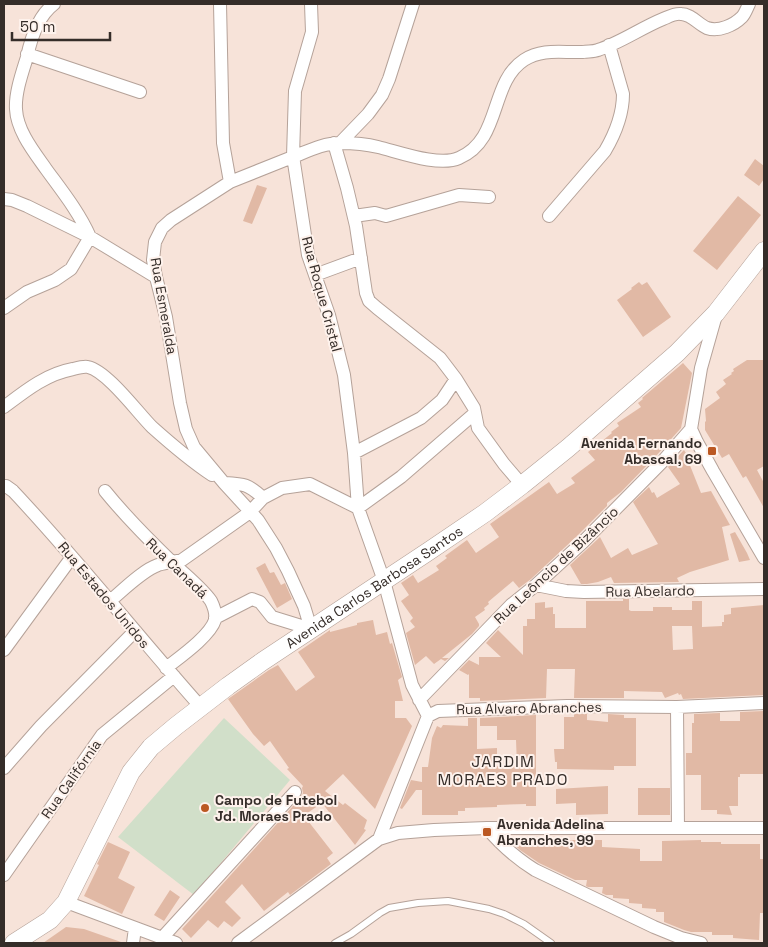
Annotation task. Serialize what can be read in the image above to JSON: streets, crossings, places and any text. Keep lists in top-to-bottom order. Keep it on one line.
{"streets":{"main road":["Avenida Carlos Barbosa Santos"],"street":["Rua Roque Cristal","Rua Esmeralda","Rua Leôncio de Bizâncio","Rua Canadá","Rua Abelardo","Rua Estados Unidos","Rua Alvaro Abranches","Rua Califórnia"]},"crossings":[["Rua Roque Cristal","Rua Esmeralda"],["Rua Roque Cristal","Rua Leôncio de Bizâncio"],["Rua Roque Cristal","Avenida Carlos Barbosa Santos"],["Rua Roque Cristal","Rua Alvaro Abranches"],["Rua Esmeralda","Avenida Carlos Barbosa Santos"],["Rua Leôncio de Bizâncio","Rua Abelardo"],["Avenida Carlos Barbosa Santos","Rua Estados Unidos"],["Rua Estados Unidos","Rua Califórnia"]],"districts":["JARDIM MORAES PRADO"],"places":{"transit":["Avenida Fernando Abascal, 69","Avenida Adelina Abranches, 99"],"other":["Campo de Futebol Jd. Moraes Prado"]},"scale_bar":"50 m"}
